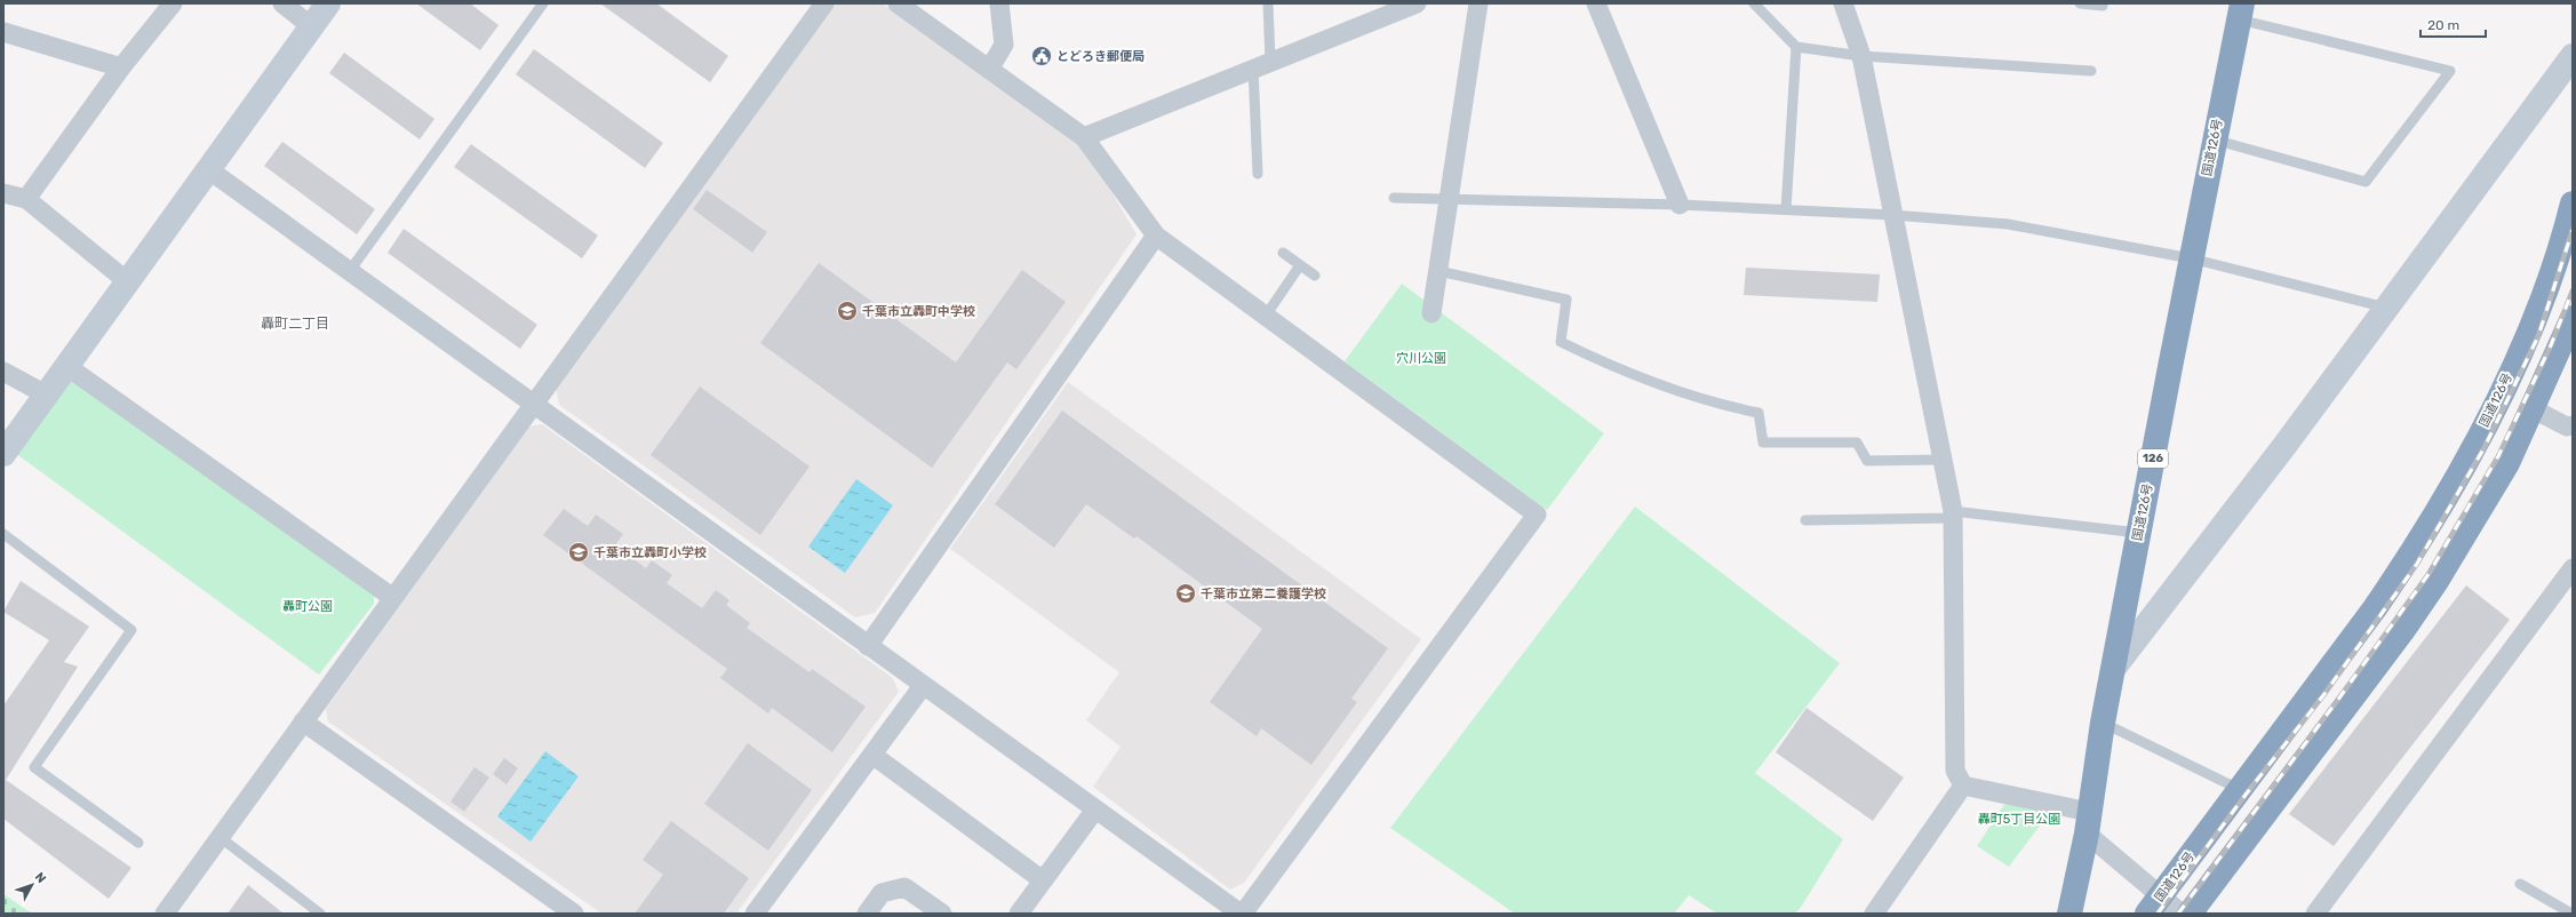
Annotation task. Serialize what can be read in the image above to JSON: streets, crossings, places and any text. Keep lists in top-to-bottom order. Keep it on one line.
{"streets":{"highway":["国道126号","126"]},"districts":["轟町二丁目"],"parks":["穴川公園","轟町公園","轟町5丁目公園"],"places":{"public building":["とどろき郵便局"],"school or university":["千葉市立轟町中学校","千葉市立轟町小学校","千葉市立第二養護学校"]},"scale_bar":"20 m","north":"top right"}
